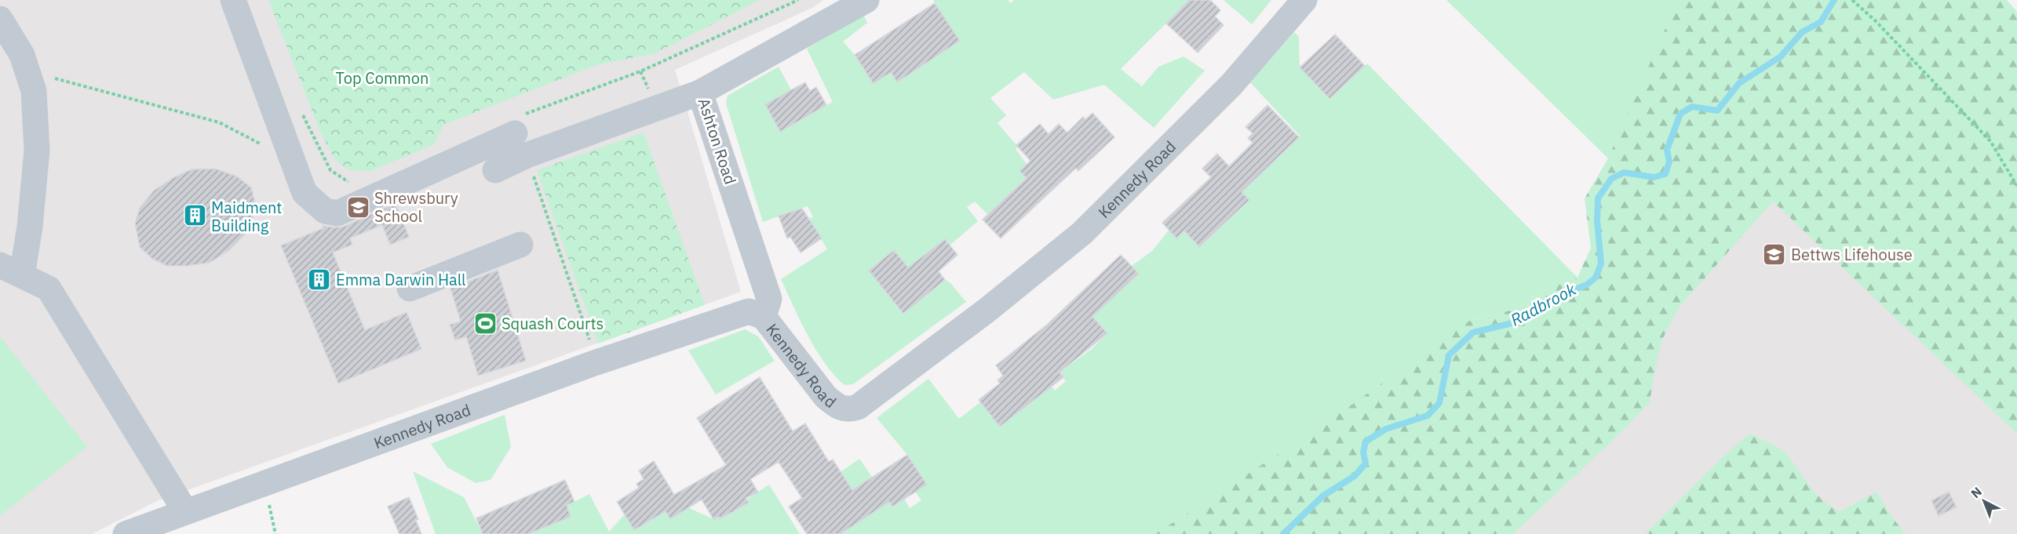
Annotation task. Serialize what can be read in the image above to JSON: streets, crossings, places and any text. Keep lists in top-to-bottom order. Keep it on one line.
{"streets":{"street":["Ashton Road","Kennedy Road"]},"crossings":[["Ashton Road","Kennedy Road"]],"water":["Radbrook"],"parks":["Top Common"],"places":{"school or university":["Shrewsbury School","Bettws Lifehouse"],"building":["Maidment Building","Emma Darwin Hall"],"sports":["Squash Courts"]},"north":"top left"}
